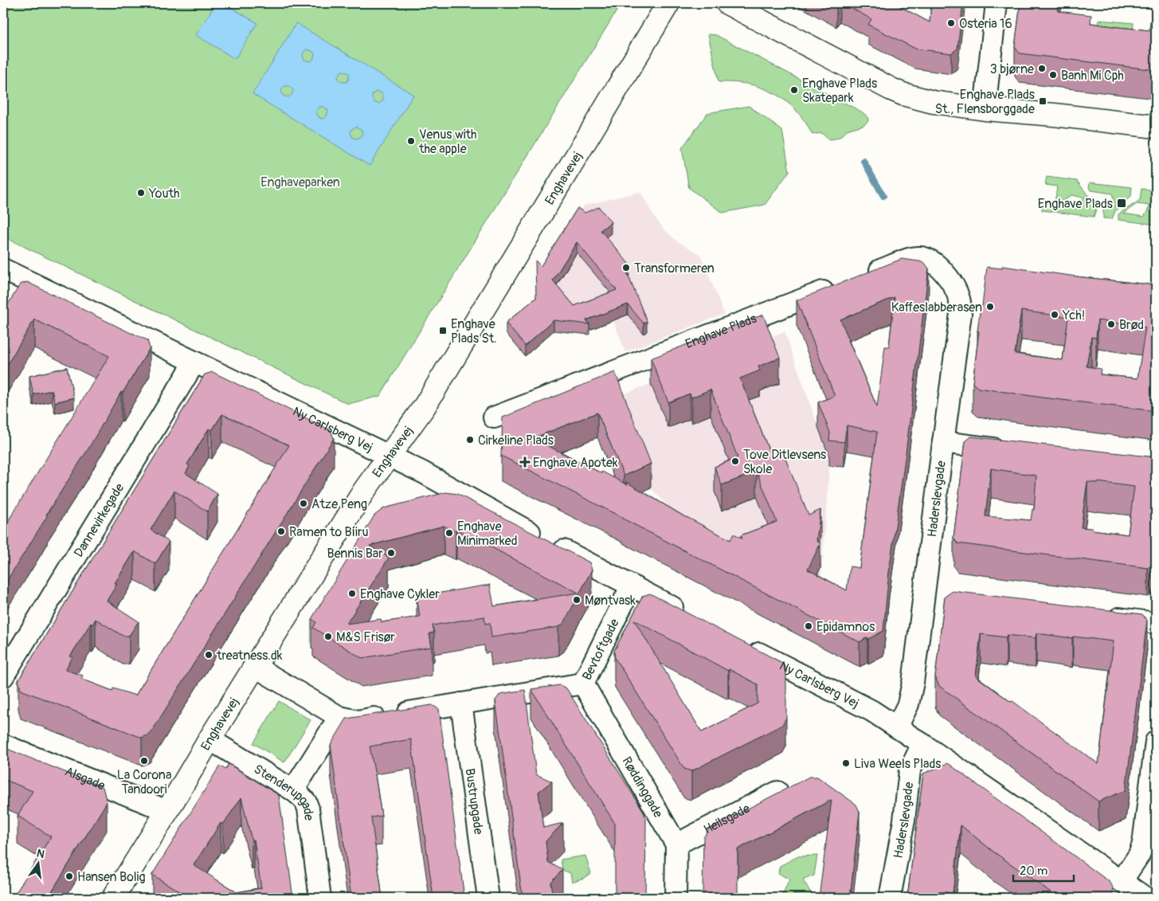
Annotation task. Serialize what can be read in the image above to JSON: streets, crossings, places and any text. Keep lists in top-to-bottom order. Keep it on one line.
{"streets":{"street":["Enghavevej","Enghave Plads","Ny Carlsberg Vej","Haderslevgade","Dannevirkegade","Bevtoftgade","Alsgade","Røddinggade","Stenderupgade","Bustrupgade","Heilsgade"]},"crossings":[["Enghavevej","Ny Carlsberg Vej"],["Enghavevej","Bevtoftgade"],["Enghavevej","Alsgade"],["Enghavevej","Stenderupgade"],["Ny Carlsberg Vej","Haderslevgade"],["Ny Carlsberg Vej","Dannevirkegade"],["Ny Carlsberg Vej","Bevtoftgade"],["Bevtoftgade","Røddinggade"],["Bevtoftgade","Bustrupgade"],["Røddinggade","Heilsgade"]],"parks":["Enghaveparken"],"places":{"other":["Osteria 16","3 bjørne","Banh Mi Cph","Enghave Plads Skatepark","Venus with the apple","Youth","Transformeren","Kaffeslabberasen","Ych!","Brød","Cirkeline Plads","Tove Ditlevsens Skole","Atze Peng","Ramen to Bíiru","Enghave Minimarked","Bennis Bar","Enghave Cykler","Møntvask","Epidamnos","M&S Frisør","treatness.dk","La Corona Tandoori","Liva Weels Plads","Hansen Bolig"],"transit":["Enghave Plads St., Flensborggade","Enghave Plads","Enghave Plads St."],"health":["Enghave Apotek"]},"scale_bar":"20 m","north":"top"}
